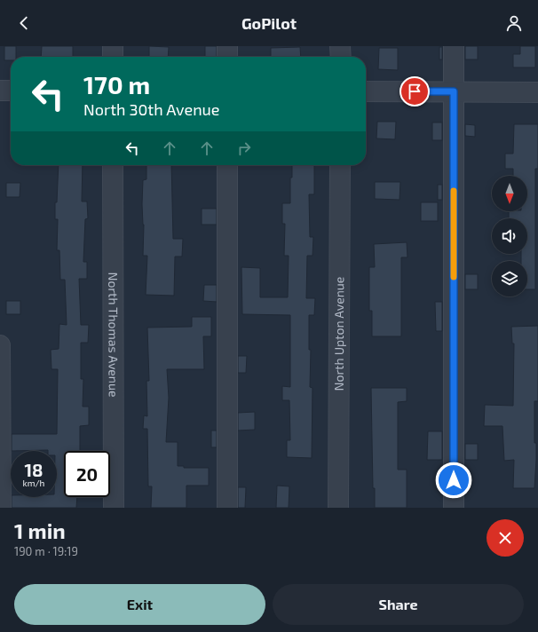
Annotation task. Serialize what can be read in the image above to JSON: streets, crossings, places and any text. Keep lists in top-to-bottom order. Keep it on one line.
{"streets":{"street":["North Thomas Avenue","North Upton Avenue"]},"north":"bottom","page":{"header":"GoPilot","turn":["170 m","North 30th Avenue"],"speed":"18 km/h","limit":"20","heading":["1 min","190 m · 19:19"],"buttons":["Exit","Share"]}}
